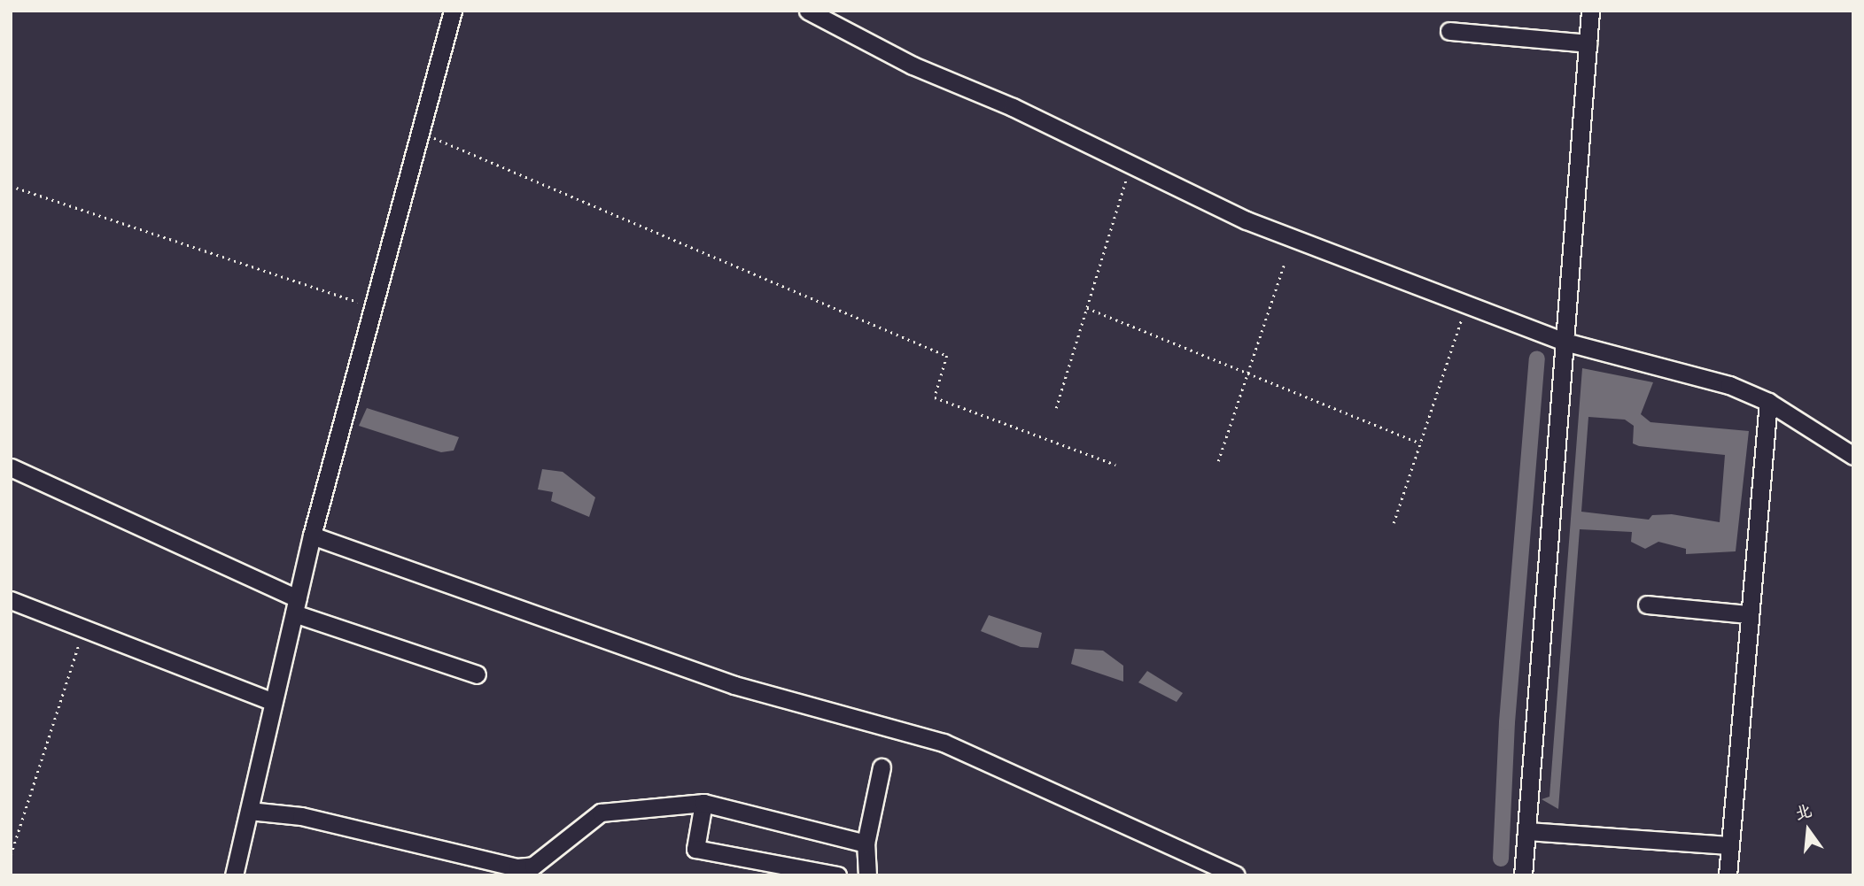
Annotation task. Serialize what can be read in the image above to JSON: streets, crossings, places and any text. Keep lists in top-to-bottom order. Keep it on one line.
{"north":"top"}
